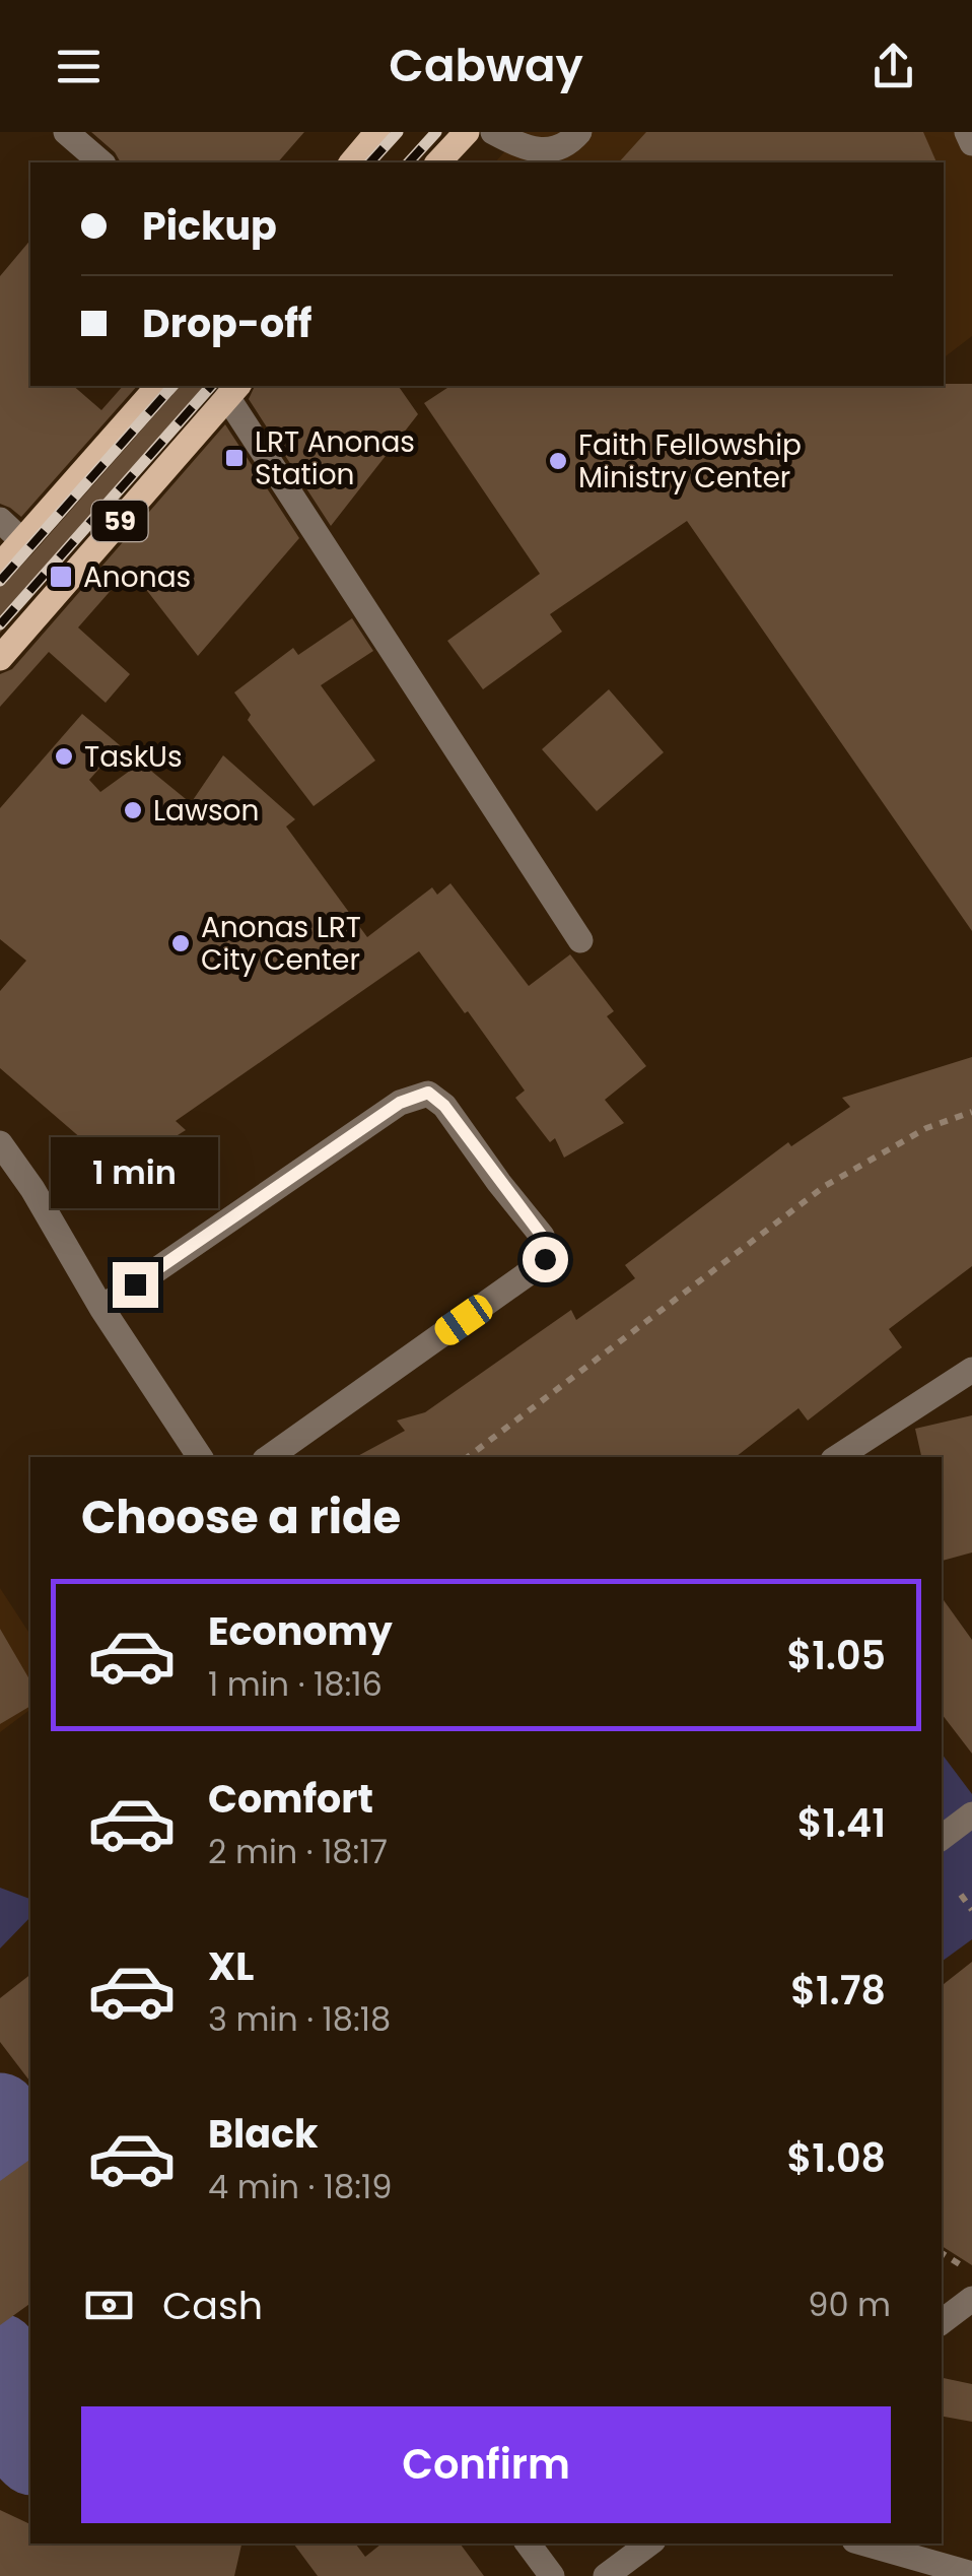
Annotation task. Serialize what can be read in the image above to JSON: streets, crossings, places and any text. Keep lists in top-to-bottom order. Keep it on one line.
{"streets":{"main road":["59"]},"places":{"transit":["LRT Anonas Station","Anonas"],"other":["Faith Fellowship Ministry Center","TaskUs","Lawson","Anonas LRT City Center"]},"page":{"header":"Cabway","banner":["Pickup","Drop-off"],"bubble":"1 min","heading":"Choose a ride","list":[{"name":"Economy","note":"1 min · 18:16","value":"$1.05"},{"name":"Comfort","note":"2 min · 18:17","value":"$1.41"},{"name":"XL","note":"3 min · 18:18","value":"$1.78"},{"name":"Black","note":"4 min · 18:19","value":"$1.08"}],"pay":["Cash","90 m"],"buttons":"Confirm"}}
